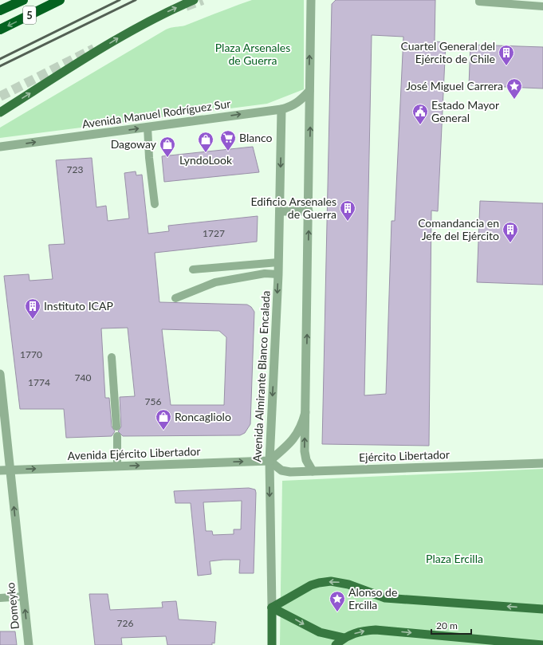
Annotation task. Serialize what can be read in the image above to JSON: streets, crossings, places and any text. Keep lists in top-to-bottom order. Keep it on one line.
{"streets":{"highway":["5"],"main road":["Avenida Almirante Blanco Encalada"],"street":["Avenida Manuel Rodríguez Sur","Avenida Ejército Libertador","Ejército Libertador","Domeyko"]},"crossings":[["Avenida Manuel Rodríguez Sur","Avenida Almirante Blanco Encalada"],["Avenida Almirante Blanco Encalada","Avenida Ejército Libertador"],["Avenida Almirante Blanco Encalada","Ejército Libertador"],["Avenida Ejército Libertador","Ejército Libertador"],["Avenida Ejército Libertador","Domeyko"]],"one_way":["Avenida Manuel Rodríguez Sur","Avenida Ejército Libertador","Domeyko"],"parks":["Plaza Arsenales de Guerra","Plaza Ercilla"],"places":{"building":["Cuartel General del Ejército de Chile","Edificio Arsenales de Guerra","Comandancia en Jefe del Ejército","Instituto ICAP"],"place":["José Miguel Carrera","Alonso de Ercilla"],"public building":["Estado Mayor General"],"supermarket":["Blanco"],"shop":["LyndoLook","Dagoway","Roncagliolo"]},"house_numbers":["723","1727","1770","740","1774","756","726"],"scale_bar":"20 m"}
